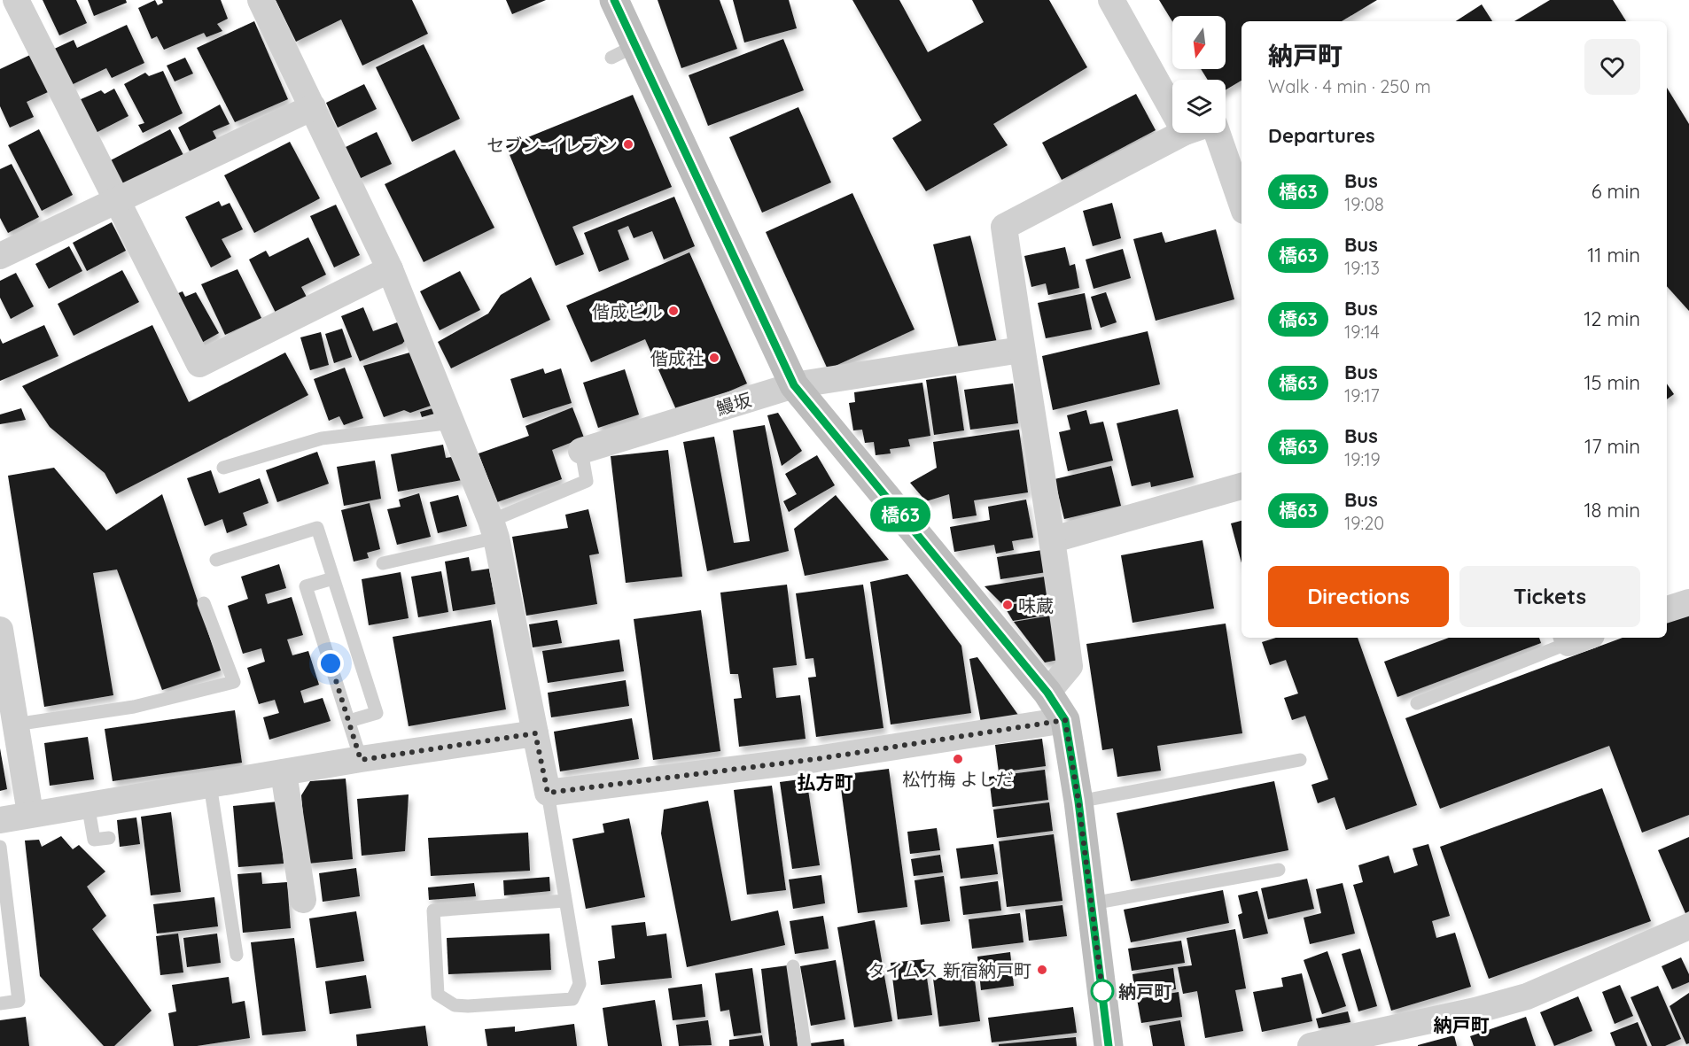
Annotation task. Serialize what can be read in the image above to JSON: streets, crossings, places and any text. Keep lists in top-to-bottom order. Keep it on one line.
{"streets":{"street":["鰻坂"]},"districts":["払方町","納戸町"],"places":["セブン-イレブン","偕成ビル","偕成社","味蔵","松竹梅 よしだ","タイムス 新宿納戸町","納戸町"],"lines":["bus line 橋63"],"north":"bottom","page":{"on_map":"橋63","heading":[["納戸町","Walk · 4 min · 250 m"],"Departures"],"list":[{"mark":"橋63","name":"Bus","note":"19:08","value":"6 min"},{"mark":"橋63","name":"Bus","note":"19:13","value":"11 min"},{"mark":"橋63","name":"Bus","note":"19:14","value":"12 min"},{"mark":"橋63","name":"Bus","note":"19:17","value":"15 min"},{"mark":"橋63","name":"Bus","note":"19:19","value":"17 min"},{"mark":"橋63","name":"Bus","note":"19:20","value":"18 min"}],"buttons":["Directions","Tickets"]}}
